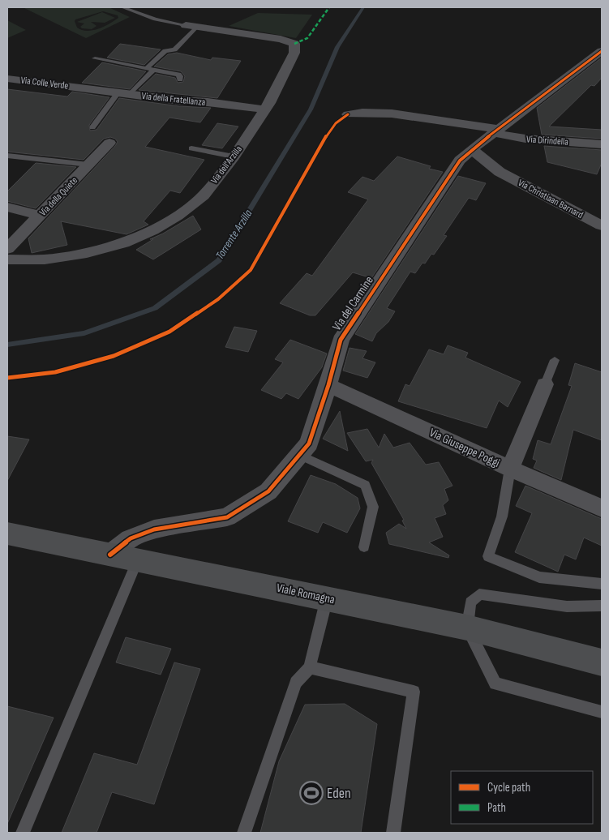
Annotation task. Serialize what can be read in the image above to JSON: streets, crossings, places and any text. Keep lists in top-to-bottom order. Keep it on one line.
{"streets":{"main road":["Viale Romagna"],"street":["Via Colle Verde","Via della Fratellanza","Via Dirindella","Via dell'Arzilla","Via della Quiete","Via Christiaan Barnard","Via del Carmine","Via Giuseppe Poggi"]},"crossings":[["Via Colle Verde","Via della Fratellanza"],["Via della Fratellanza","Via dell'Arzilla"],["Via Dirindella","Via del Carmine"],["Via Christiaan Barnard","Via del Carmine"],["Via del Carmine","Via Giuseppe Poggi"],["Via del Carmine","Viale Romagna"]],"water":["Torrente Arzilla"],"places":{"sports":["Eden"]},"legend":["Cycle path","Path"]}
